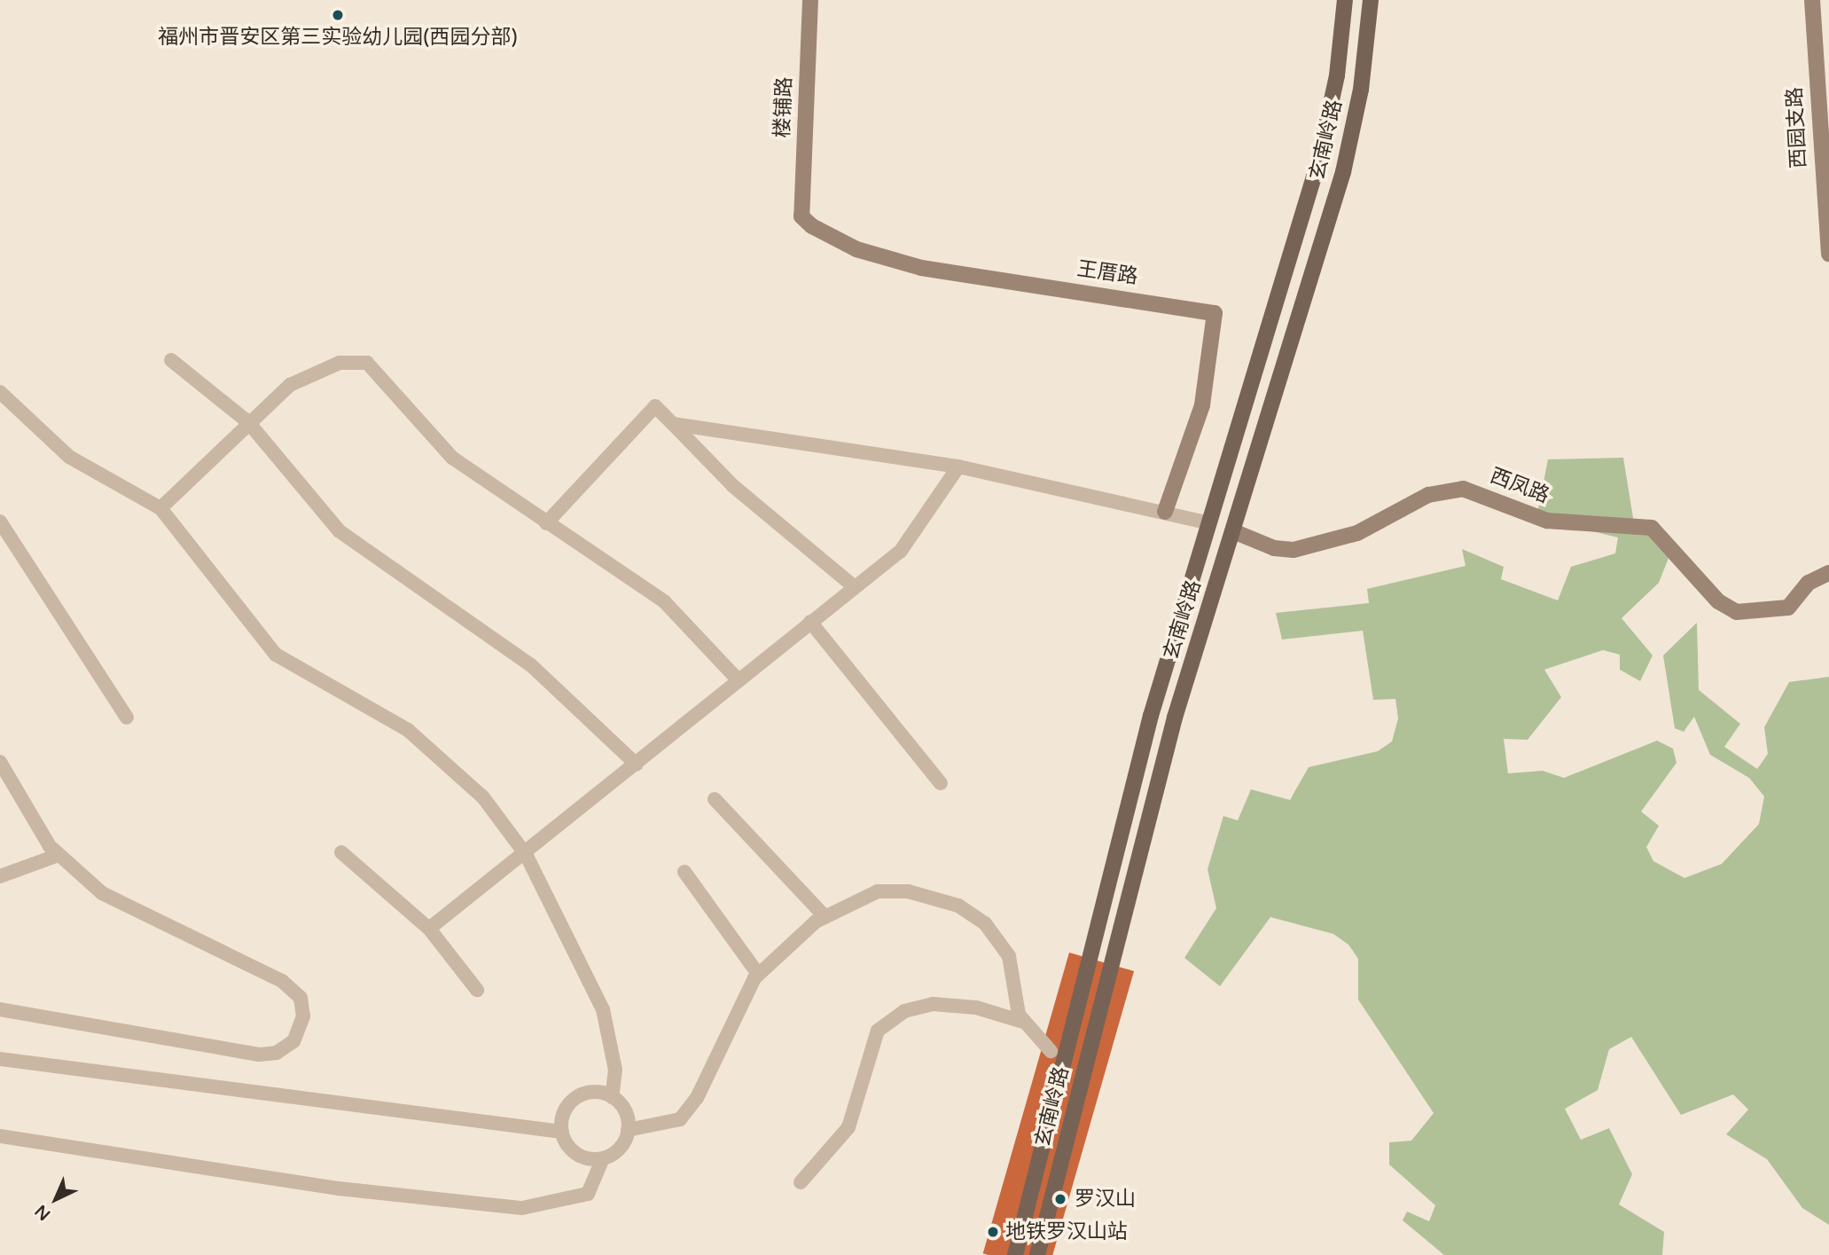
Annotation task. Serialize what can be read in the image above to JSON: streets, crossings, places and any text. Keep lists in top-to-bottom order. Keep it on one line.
{"streets":{"main road":["玄南岭路"],"street":["楼铺路","西园支路","王厝路","西凤路"]},"crossings":[["楼铺路","王厝路"],["玄南岭路","西凤路"]],"places":["福州市晋安区第三实验幼儿园(西园分部)","罗汉山","地铁罗汉山站"],"north":"bottom left"}
